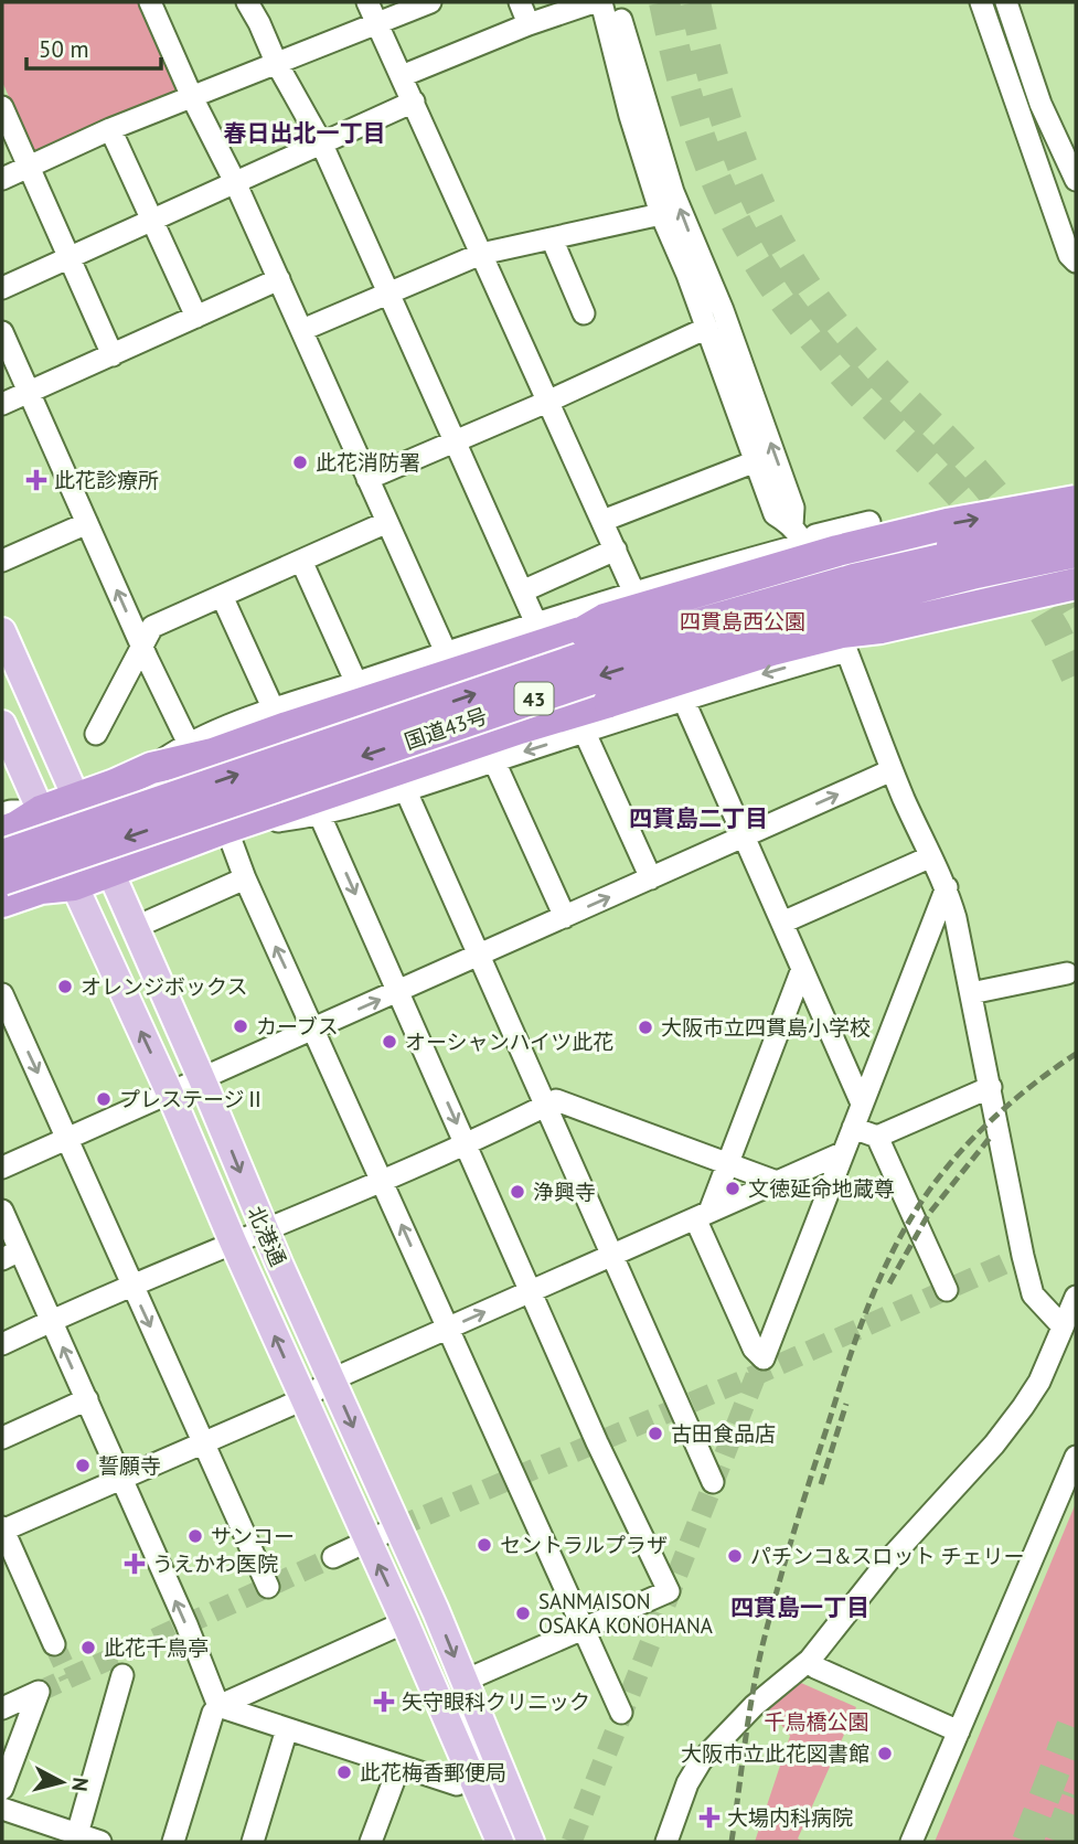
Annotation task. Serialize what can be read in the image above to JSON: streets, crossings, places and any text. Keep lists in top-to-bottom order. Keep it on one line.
{"streets":{"highway":["43","国道43号"],"main road":["北港通"]},"crossings":[["43","国道43号"],["43","北港通"]],"districts":["春日出北一丁目","四貫島二丁目","四貫島一丁目"],"parks":["四貫島西公園","千鳥橋公園"],"places":{"other":["此花消防署","オレンジボックス","カーブス","大阪市立四貫島小学校","オーシャンハイツ此花","プレステージⅡ","文徳延命地蔵尊","浄興寺","古田食品店","誓願寺","サンコー","セントラルプラザ","パチンコ&スロット チェリー","SANMAISON OSAKA KONOHANA","此花千鳥亭","大阪市立此花図書館","此花梅香郵便局"],"health":["此花診療所","うえかわ医院","矢守眼科クリニック","大場内科病院"]},"scale_bar":"50 m","north":"right"}
